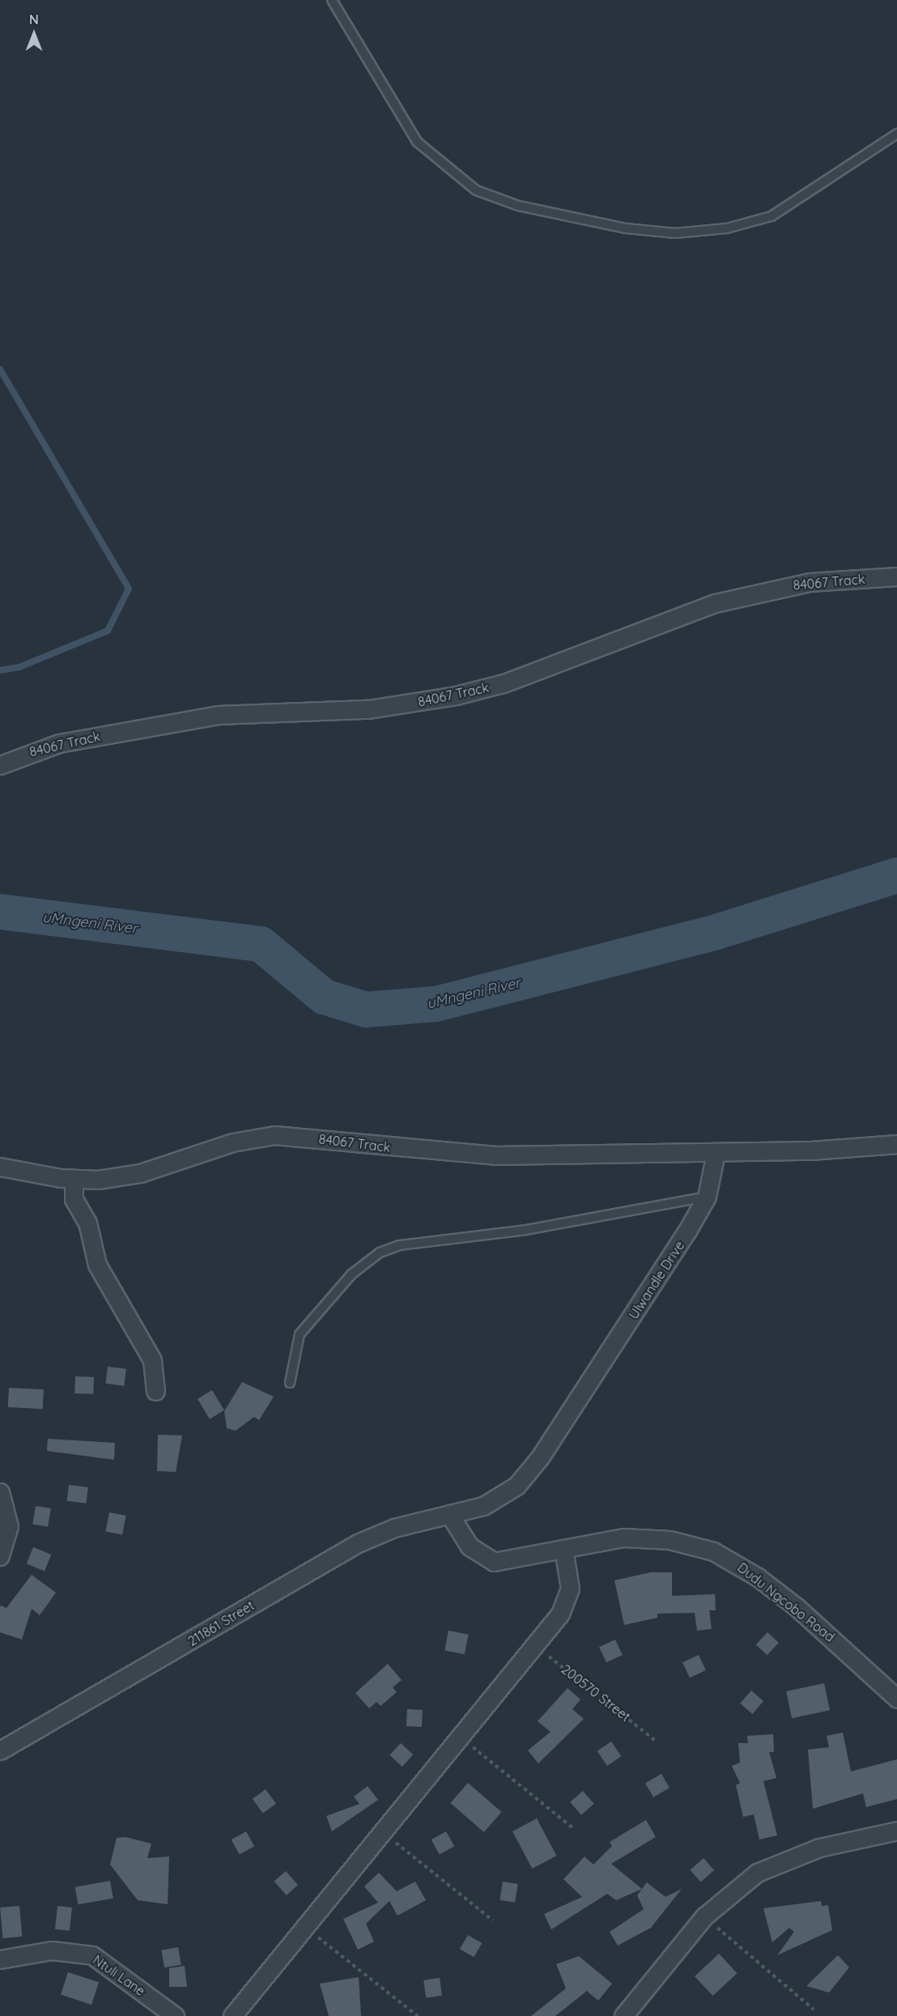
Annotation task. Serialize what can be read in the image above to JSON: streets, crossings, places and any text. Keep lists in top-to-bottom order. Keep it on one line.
{"streets":{"street":["84067 Track","Ulwandle Drive","Dudu Ngcobo Road","211861 Street","Ntuli Lane"],"path":["200570 Street"]},"crossings":[["84067 Track","Ulwandle Drive"],["Ulwandle Drive","Dudu Ngcobo Road"],["Ulwandle Drive","211861 Street"],["Dudu Ngcobo Road","211861 Street"]],"water":["uMngeni River"],"north":"top"}
